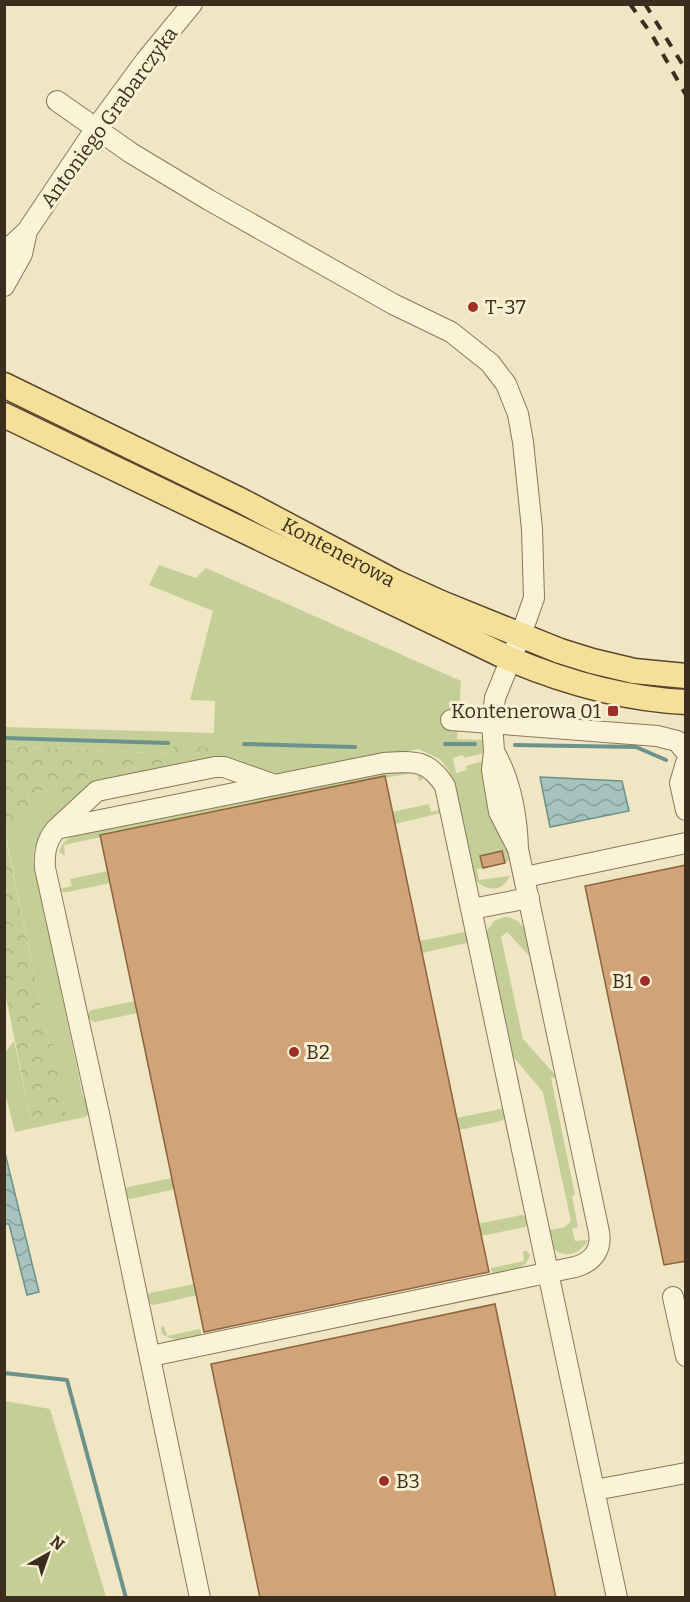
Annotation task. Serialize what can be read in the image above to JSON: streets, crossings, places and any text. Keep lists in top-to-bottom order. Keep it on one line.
{"streets":{"main road":["Kontenerowa"],"street":["Antoniego Grabarczyka"]},"places":{"other":["T-37","B1","B2","B3"],"transit":["Kontenerowa 01"]},"north":"top right"}
